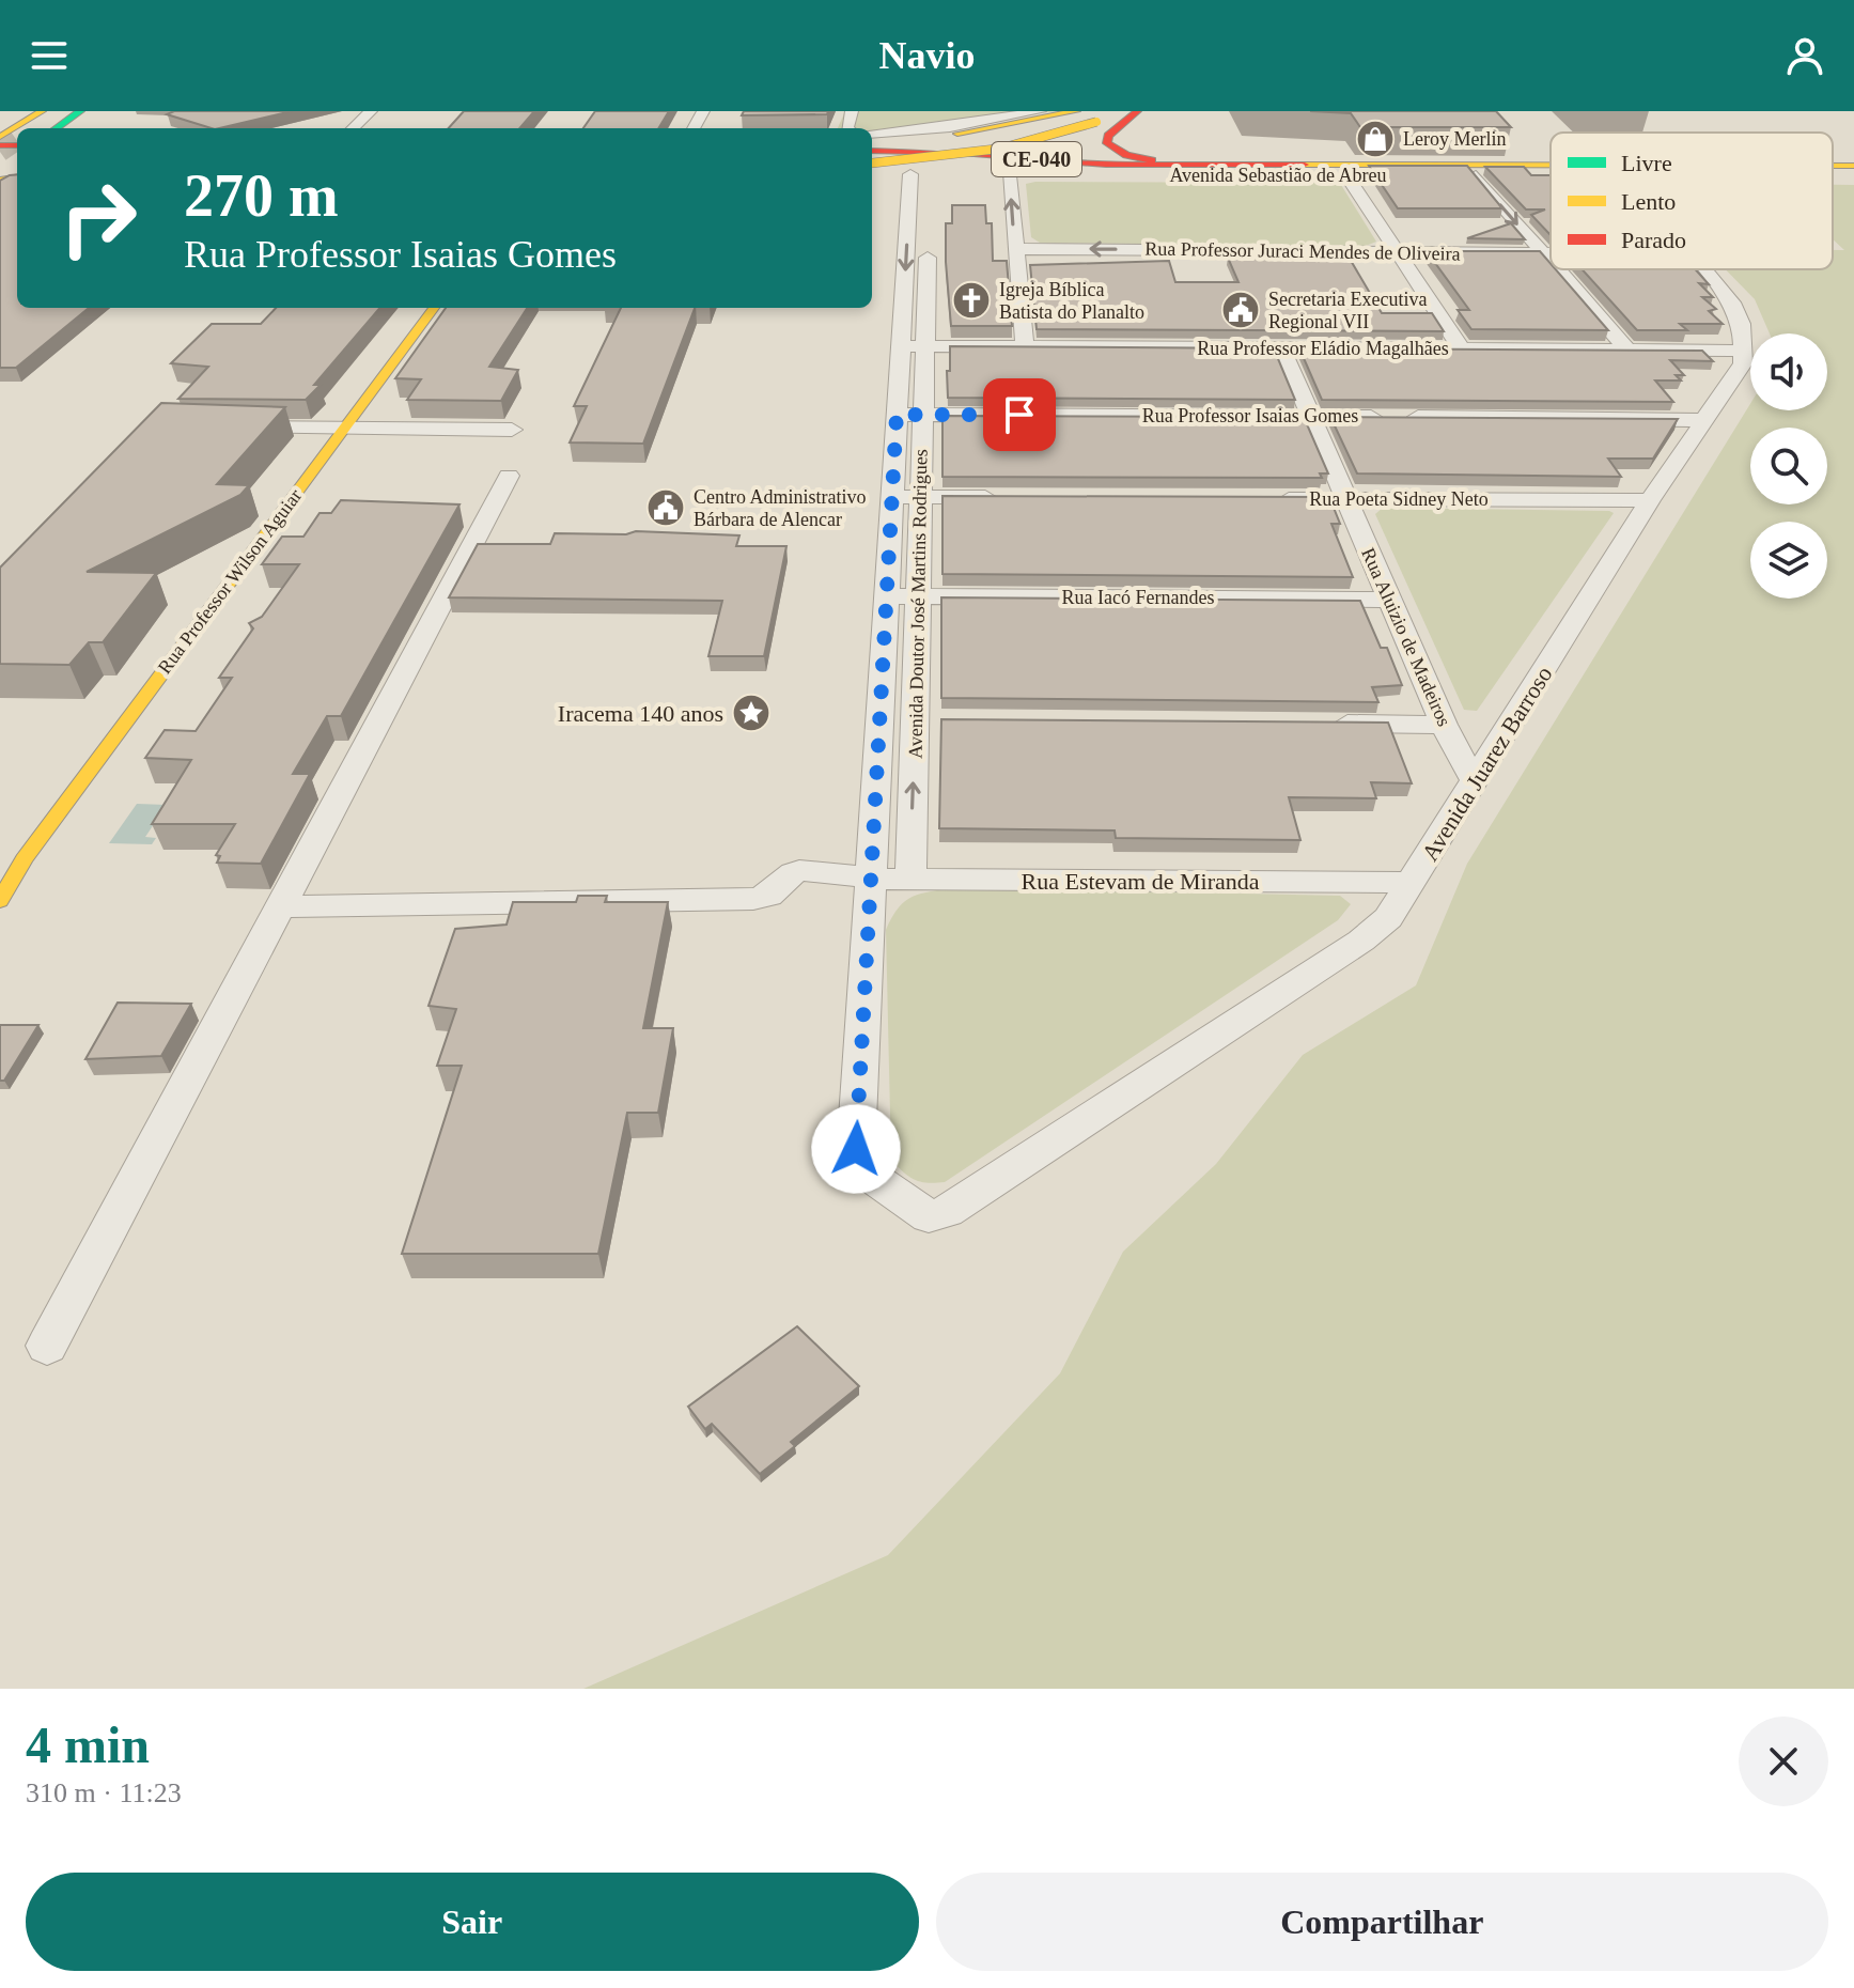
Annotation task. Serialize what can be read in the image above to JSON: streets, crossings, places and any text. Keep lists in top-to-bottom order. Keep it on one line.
{"streets":{"main road":["CE-040","Avenida Sebastião de Abreu","Rua Professor Wilson Aguiar"],"street":["Rua Professor Juraci Mendes de Oliveira","Rua Professor Eládio Magalhães","Rua Professor Isaias Gomes","Rua Poeta Sidney Neto","Rua Iacó Fernandes","Avenida Doutor José Martins Rodrigues","Rua Aluizio de Madeiros","Avenida Juarez Barroso","Rua Estevam de Miranda"]},"crossings":[["CE-040","Avenida Sebastião de Abreu"],["Rua Professor Eládio Magalhães","Avenida Doutor José Martins Rodrigues"],["Rua Professor Eládio Magalhães","Rua Aluizio de Madeiros"],["Rua Professor Eládio Magalhães","Avenida Juarez Barroso"],["Rua Professor Isaias Gomes","Avenida Doutor José Martins Rodrigues"],["Rua Professor Isaias Gomes","Rua Aluizio de Madeiros"],["Rua Professor Isaias Gomes","Avenida Juarez Barroso"],["Rua Poeta Sidney Neto","Rua Aluizio de Madeiros"],["Rua Poeta Sidney Neto","Avenida Juarez Barroso"],["Rua Iacó Fernandes","Avenida Doutor José Martins Rodrigues"],["Rua Iacó Fernandes","Rua Aluizio de Madeiros"],["Avenida Doutor José Martins Rodrigues","Avenida Juarez Barroso"],["Avenida Doutor José Martins Rodrigues","Rua Estevam de Miranda"],["Rua Aluizio de Madeiros","Avenida Juarez Barroso"],["Avenida Juarez Barroso","Rua Estevam de Miranda"]],"one_way":["Rua Professor Juraci Mendes de Oliveira"],"places":{"shop":["Leroy Merlin"],"church":["Igreja Bíblica Batista do Planalto"],"public building":["Secretaria Executiva Regional VII","Centro Administrativo Bárbara de Alencar"],"place":["Iracema 140 anos"]},"legend":["Livre","Lento","Parado"],"page":{"header":"Navio","turn":["270 m","Rua Professor Isaias Gomes"],"heading":["4 min","310 m · 11:23"],"buttons":["Sair","Compartilhar"]}}
